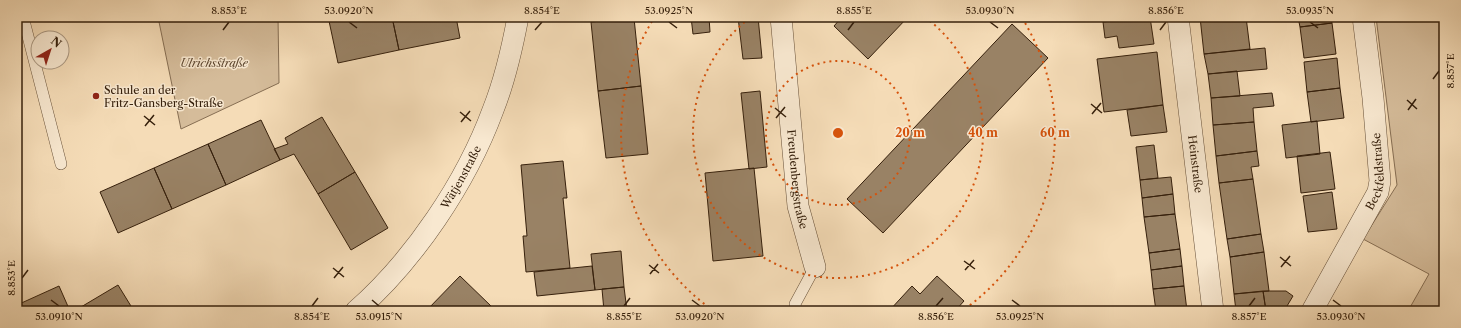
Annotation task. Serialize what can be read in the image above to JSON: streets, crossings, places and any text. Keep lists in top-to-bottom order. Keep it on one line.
{"streets":{"street":["Heinstraße","Beckfeldstraße","Wätjenstraße","Freudenbergstraße"]},"parks":["Ulrichsstraße"],"places":["Schule an der Fritz-Gansberg-Straße"],"north":"top right","coordinates":["8.853°E","53.0920°N","8.854°E","53.0925°N","8.855°E","53.0930°N","8.856°E","53.0935°N","8.857°E","53.0910°N","53.0915°N"],"rings":["20 m","40 m","60 m"]}
